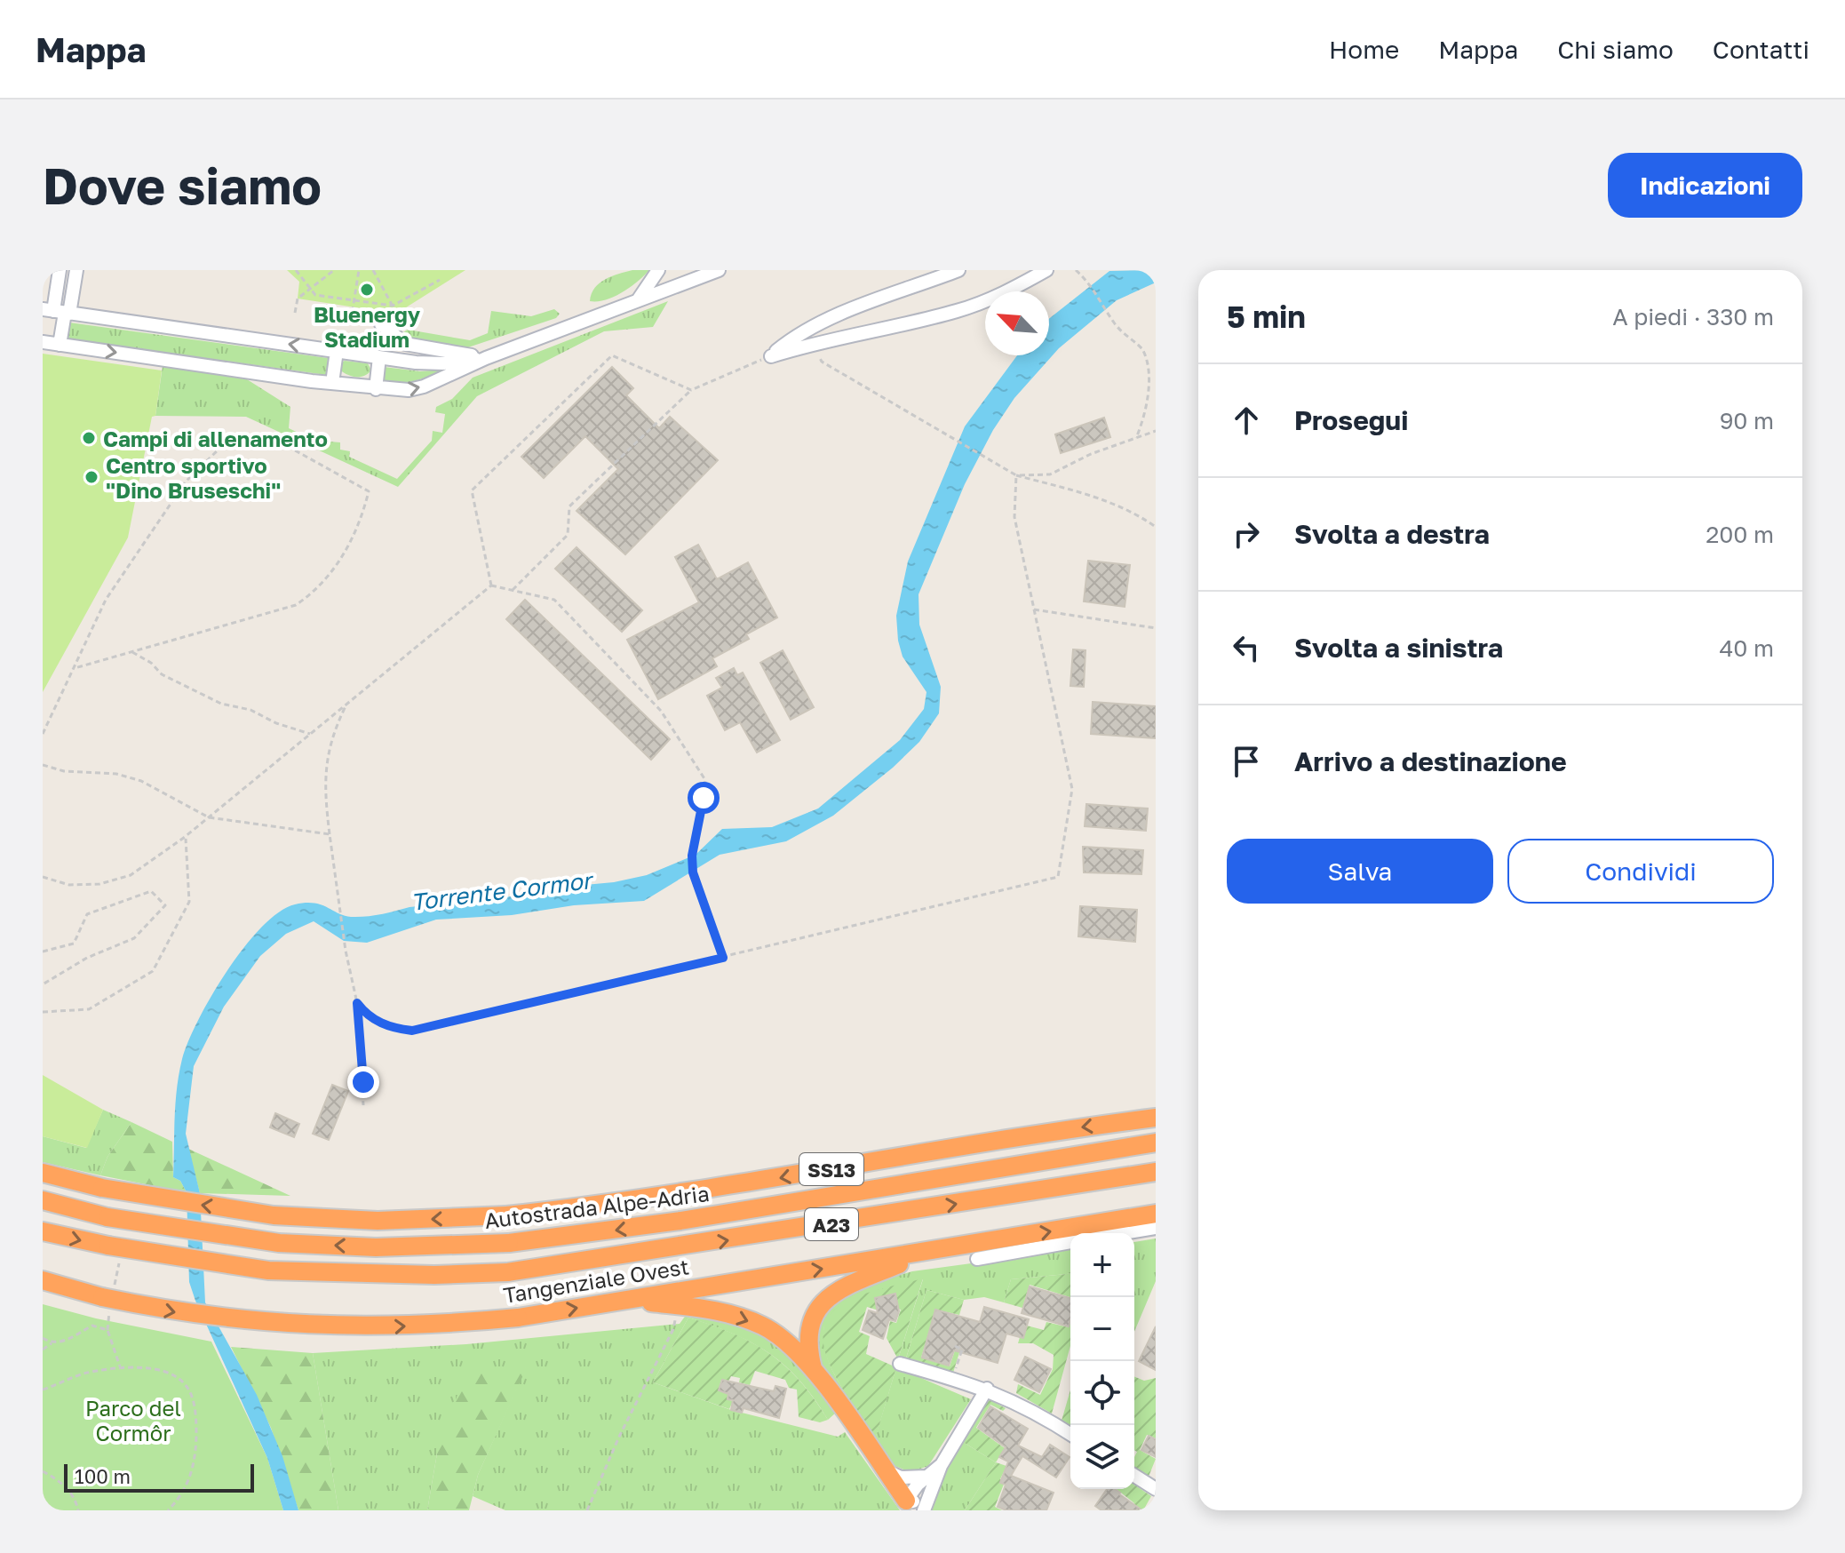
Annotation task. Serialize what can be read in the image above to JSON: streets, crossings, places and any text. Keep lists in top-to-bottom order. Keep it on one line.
{"streets":{"highway":["SS13","Autostrada Alpe-Adria","A23","Tangenziale Ovest"]},"water":["Torrente Cormor"],"parks":["Parco del Cormôr"],"places":["Bluenergy Stadium","Campi di allenamento","Centro sportivo \"Dino Bruseschi\""],"scale_bar":"100 m","north":"top left","page":{"header":"Mappa","nav":["Home","Mappa","Chi siamo","Contatti"],"buttons":["Indicazioni",["Salva","Condividi"]],"title":"Dove siamo","heading":["5 min","A piedi · 330 m"],"list":[["Prosegui","90 m"],["Svolta a destra","200 m"],["Svolta a sinistra","40 m"],"Arrivo a destinazione"],"map_buttons":["+","−"],"scale":"100 m"}}
